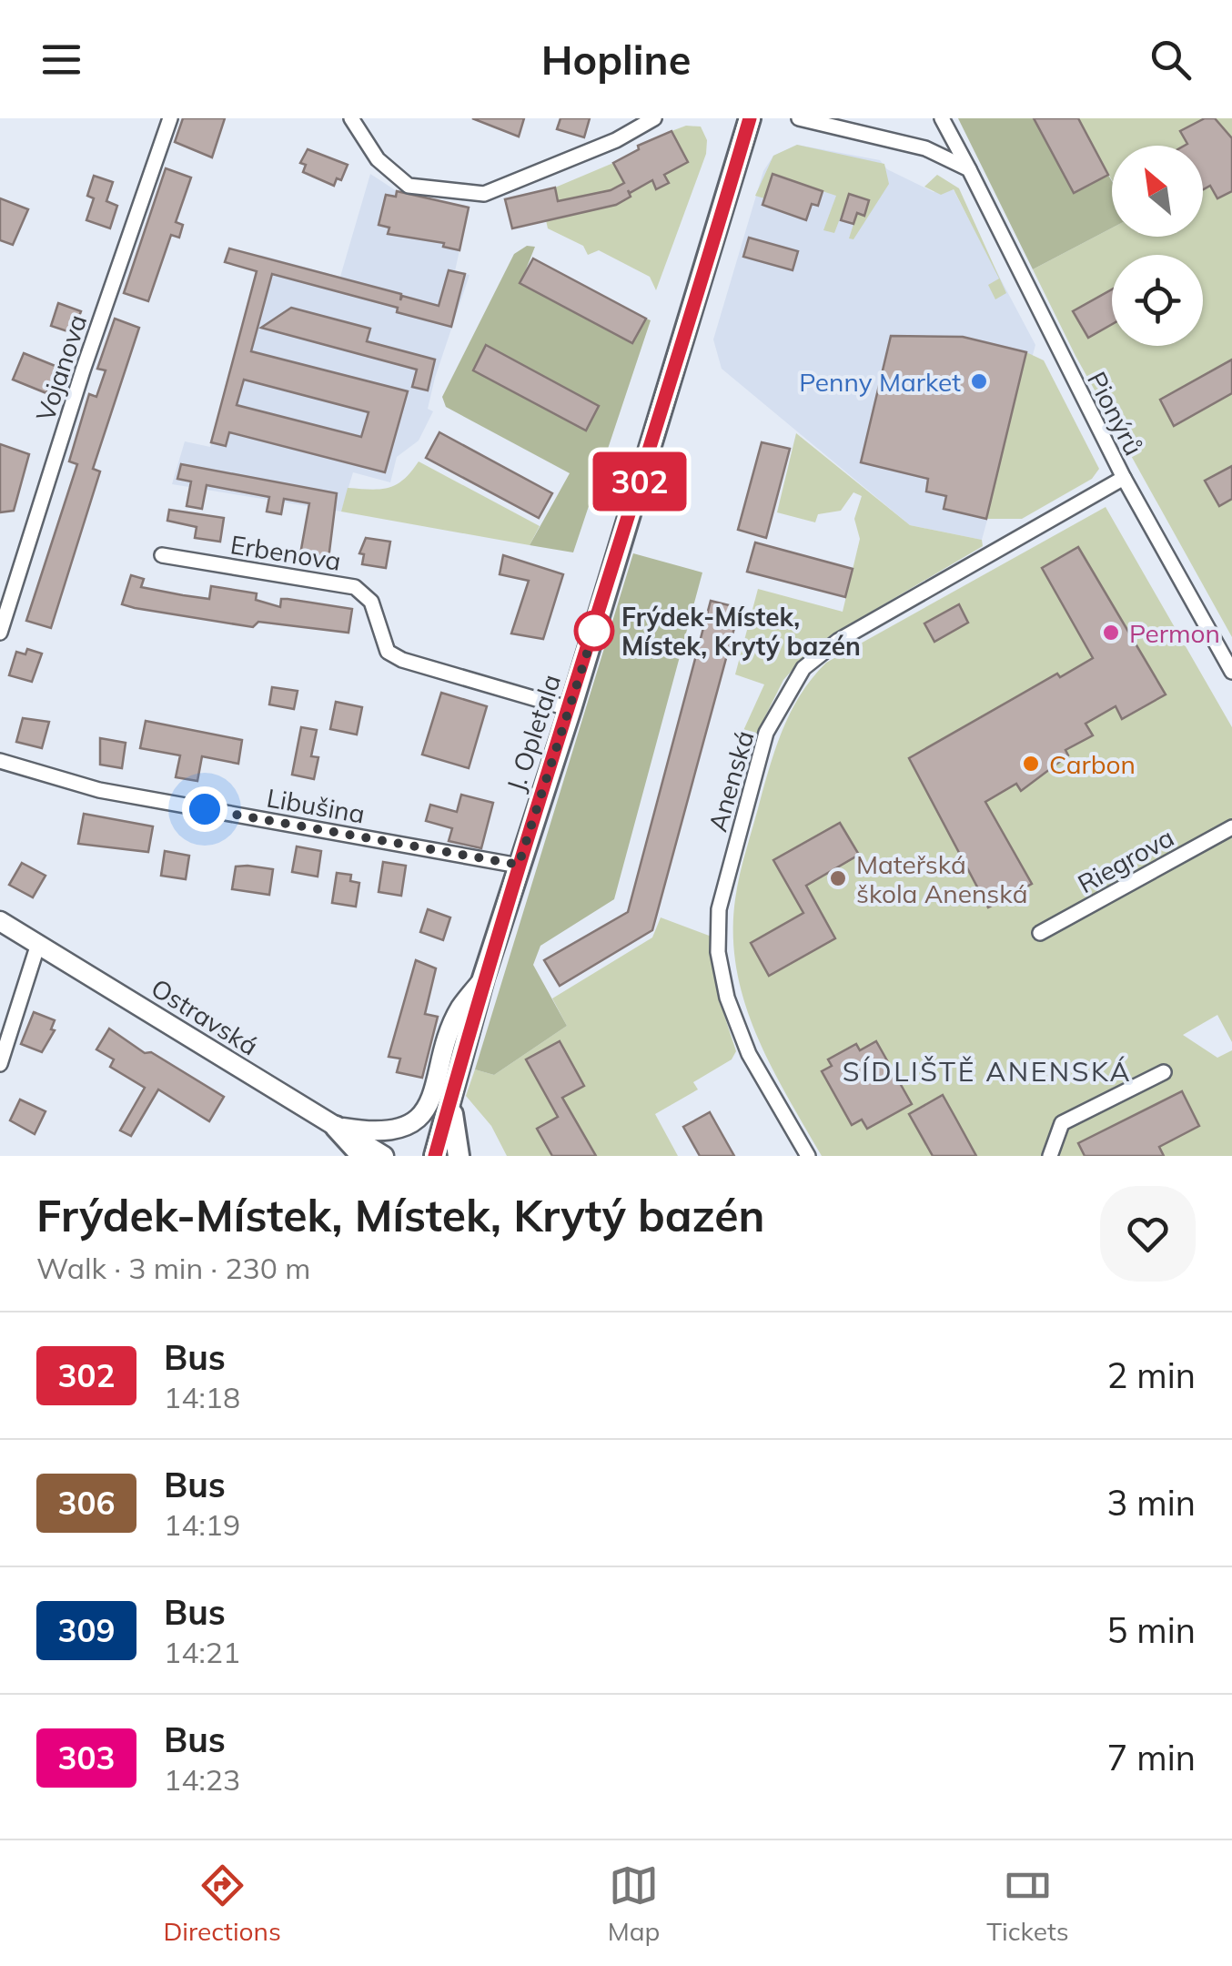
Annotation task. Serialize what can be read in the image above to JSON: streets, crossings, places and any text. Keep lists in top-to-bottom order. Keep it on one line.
{"streets":{"main road":["J. Opletala"],"street":["Vojanova","Pionýrů","Erbenova","Anenská","Libušina","Riegrova","Ostravská"]},"crossings":[["Pionýrů","Anenská"],["Erbenova","J. Opletala"],["J. Opletala","Libušina"]],"districts":["SÍDLIŠTĚ ANENSKÁ"],"places":["Penny Market","Frýdek-Místek, Místek, Krytý bazén","Permon","Carbon","Mateřská škola Anenská"],"lines":["bus line 302"],"north":"top left","page":{"header":"Hopline","on_map":"302","heading":["Frýdek-Místek, Místek, Krytý bazén","Walk · 3 min · 230 m"],"list":[{"mark":"302","name":"Bus","note":"14:18","value":"2 min"},{"mark":"306","name":"Bus","note":"14:19","value":"3 min"},{"mark":"309","name":"Bus","note":"14:21","value":"5 min"},{"mark":"303","name":"Bus","note":"14:23","value":"7 min"}],"tabs":["Directions","Map","Tickets"]}}
